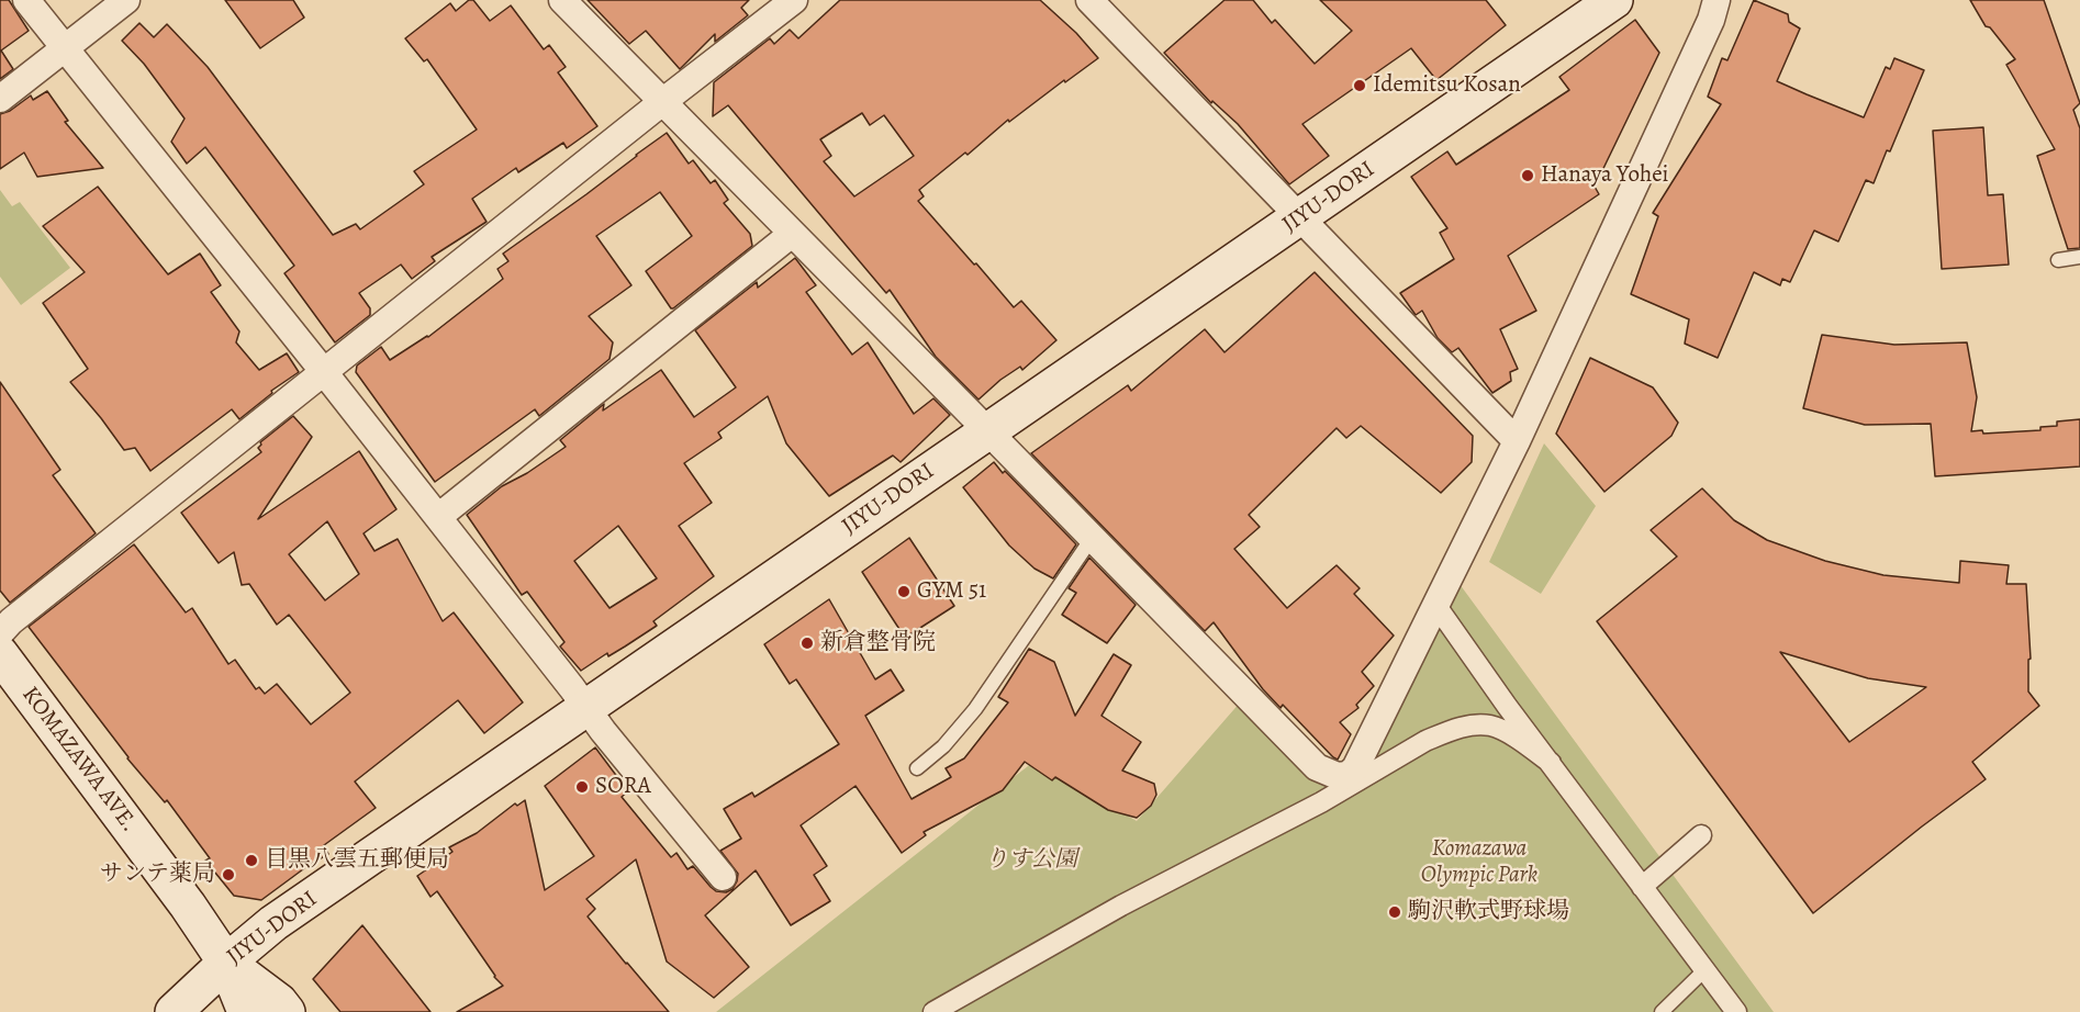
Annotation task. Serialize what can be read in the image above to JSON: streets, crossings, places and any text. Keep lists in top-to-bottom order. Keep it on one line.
{"streets":{"main road":["JIYU-DORI","KOMAZAWA AVE."]},"crossings":[["JIYU-DORI","KOMAZAWA AVE."]],"parks":["Komazawa Olympic Park","りす公園"],"places":["Idemitsu Kosan","Hanaya Yohei","GYM 51","新倉整骨院","SORA","目黒八雲五郵便局","サンテ薬局","駒沢軟式野球場"]}
